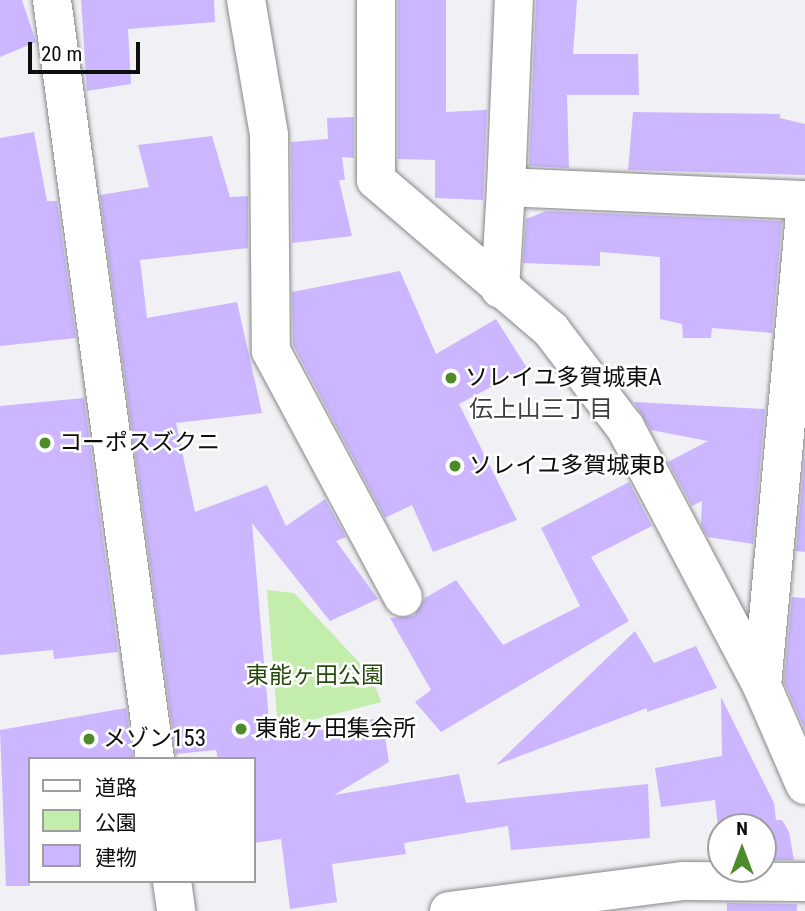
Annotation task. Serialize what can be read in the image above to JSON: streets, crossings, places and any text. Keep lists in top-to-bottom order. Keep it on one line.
{"districts":["伝上山三丁目"],"parks":["東能ヶ田公園"],"places":["ソレイユ多賀城東A","コーポスズクニ","ソレイユ多賀城東B","東能ヶ田集会所","メゾン153"],"legend":["道路","公園","建物"],"scale_bar":"20 m","north":"top"}
